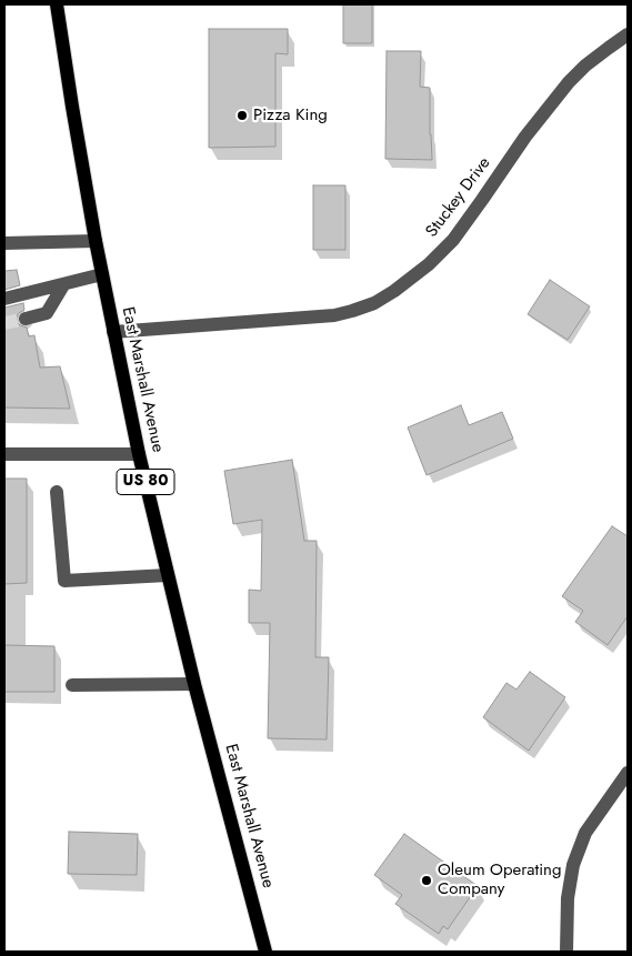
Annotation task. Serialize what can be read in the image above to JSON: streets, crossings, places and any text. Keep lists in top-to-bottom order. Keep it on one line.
{"streets":{"main road":["East Marshall Avenue","US 80"],"street":["Stuckey Drive"]},"crossings":[["Stuckey Drive","East Marshall Avenue"]],"places":["Pizza King","Oleum Operating Company"]}
